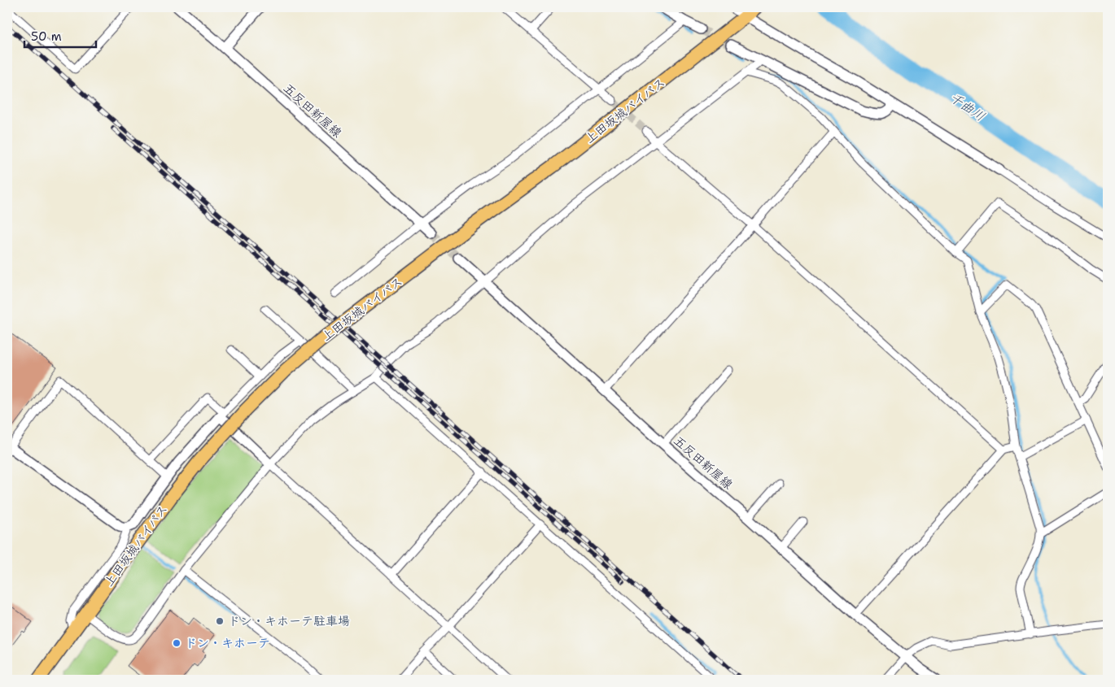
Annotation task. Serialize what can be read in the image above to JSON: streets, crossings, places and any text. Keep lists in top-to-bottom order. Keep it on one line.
{"streets":{"highway":["上田坂城バイパス"],"street":["五反田新屋線"]},"water":["千曲川"],"places":["ドン・キホーテ駐車場","ドン・キホーテ"],"scale_bar":"50 m"}
